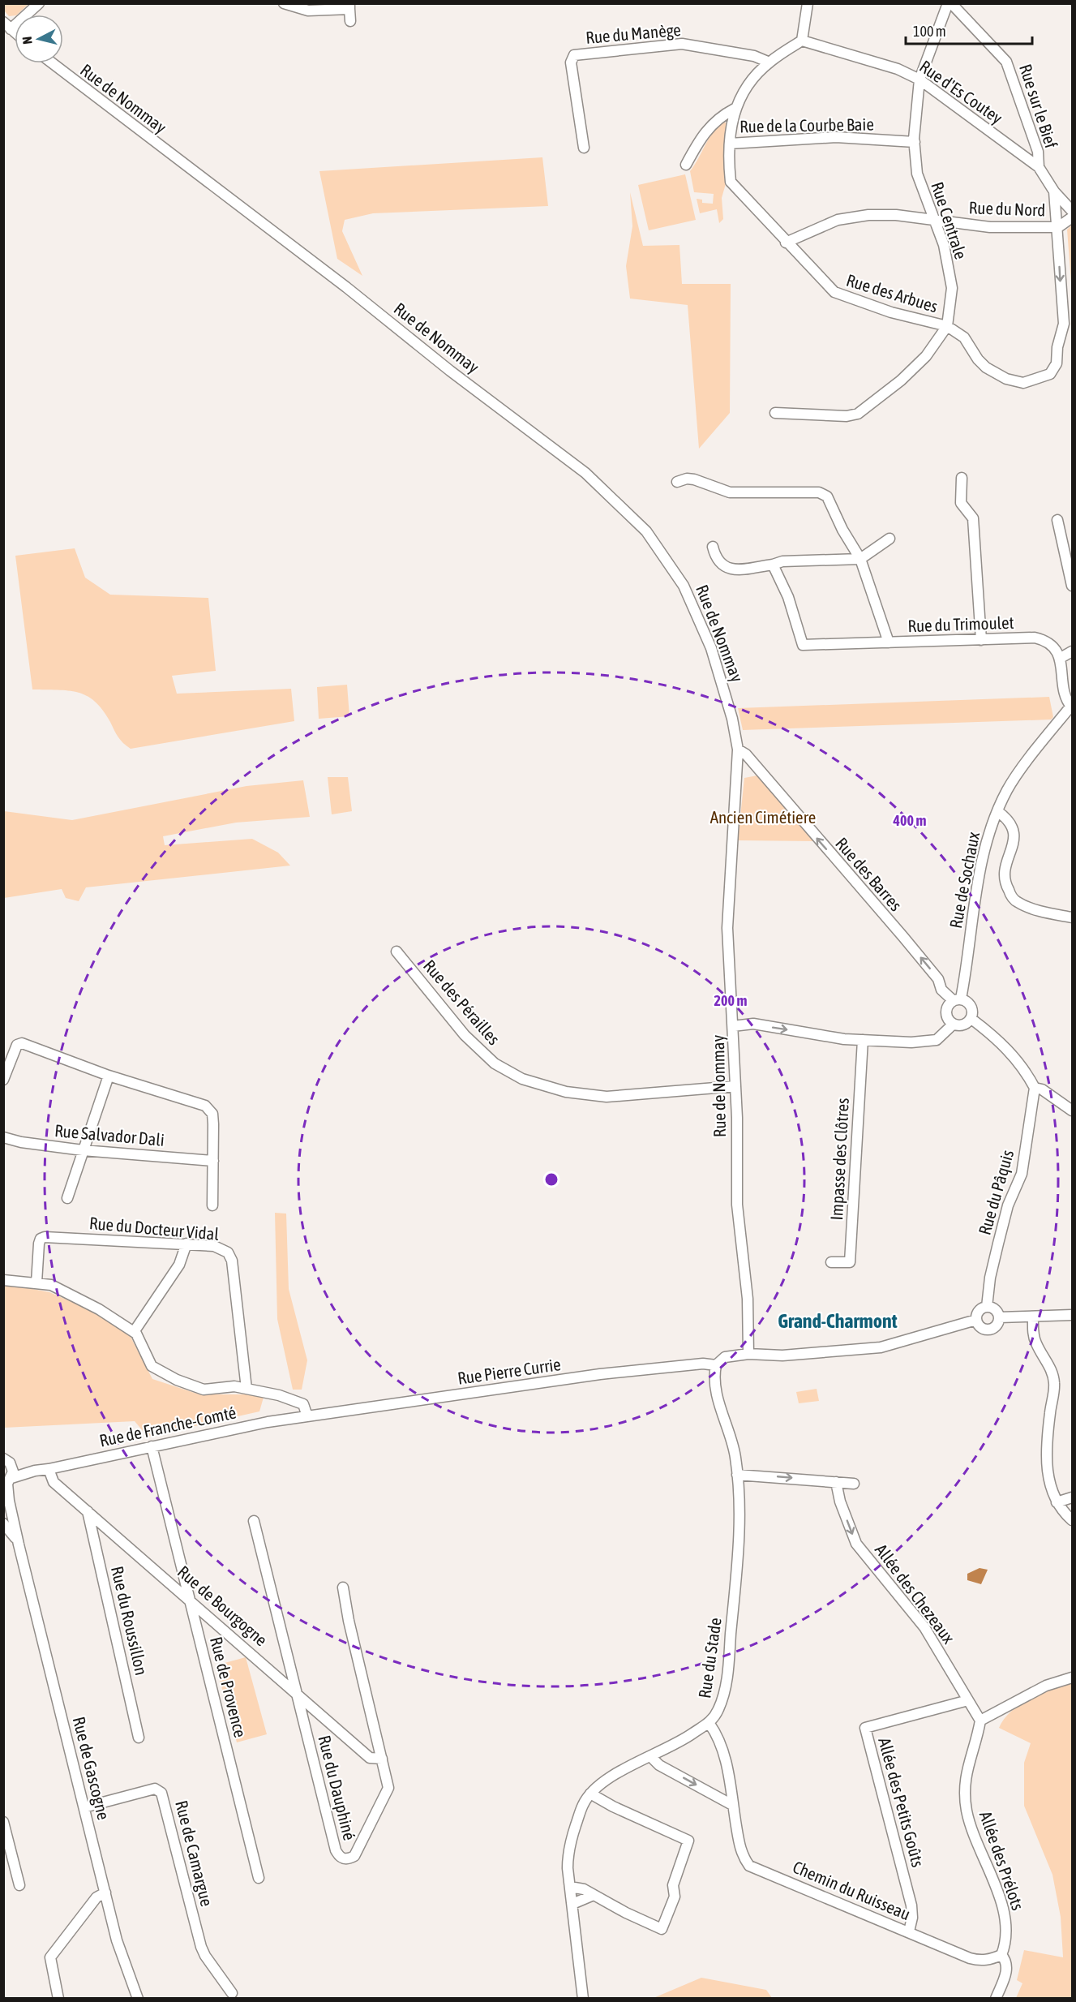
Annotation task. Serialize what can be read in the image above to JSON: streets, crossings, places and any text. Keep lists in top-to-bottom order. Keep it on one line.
{"streets":{"street":["Rue du Manège","Rue d'Es Coutey","Rue de Nommay","Rue sur le Bief","Rue de la Courbe Baie","Rue du Nord","Rue Centrale","Rue des Arbues","Rue du Trimoulet","Rue des Barres","Rue de Sochaux","Rue des Pérailles","Rue Salvador Dali","Impasse des Clôtres","Rue du Pâquis","Rue du Docteur Vidal","Rue Pierre Currie","Rue de Franche-Comté","Allée des Chezeaux","Rue de Bourgogne","Rue du Roussillon","Rue du Stade","Rue de Provence","Rue de Gascogne","Rue du Dauphiné","Allée des Petits Goûts","Rue de Camargue","Allée des Prélots","Chemin du Ruisseau"]},"crossings":[["Rue du Manège","Rue des Arbues"],["Rue d'Es Coutey","Rue sur le Bief"],["Rue d'Es Coutey","Rue Centrale"],["Rue de Nommay","Rue des Barres"],["Rue de Nommay","Rue des Pérailles"],["Rue sur le Bief","Rue du Nord"],["Rue sur le Bief","Rue Centrale"],["Rue sur le Bief","Rue des Arbues"],["Rue de la Courbe Baie","Rue Centrale"],["Rue de la Courbe Baie","Rue des Arbues"],["Rue du Nord","Rue Centrale"],["Rue du Nord","Rue des Arbues"],["Rue Centrale","Rue des Arbues"],["Rue des Barres","Rue de Sochaux"],["Rue Pierre Currie","Rue de Franche-Comté"],["Rue Pierre Currie","Rue du Stade"],["Rue de Franche-Comté","Rue de Bourgogne"],["Rue de Franche-Comté","Rue de Provence"],["Rue de Franche-Comté","Rue de Gascogne"],["Allée des Chezeaux","Allée des Petits Goûts"],["Allée des Chezeaux","Allée des Prélots"],["Rue de Bourgogne","Rue du Roussillon"],["Rue de Bourgogne","Rue de Provence"],["Rue de Bourgogne","Rue du Dauphiné"],["Rue du Stade","Chemin du Ruisseau"],["Rue de Gascogne","Rue de Camargue"],["Allée des Petits Goûts","Chemin du Ruisseau"],["Allée des Prélots","Chemin du Ruisseau"]],"one_way":["Rue des Barres","Allée des Chezeaux"],"districts":["Grand-Charmont"],"parks":["Ancien Cimétiere"],"scale_bar":"100 m","north":"left","rings":["400 m","200 m"]}
